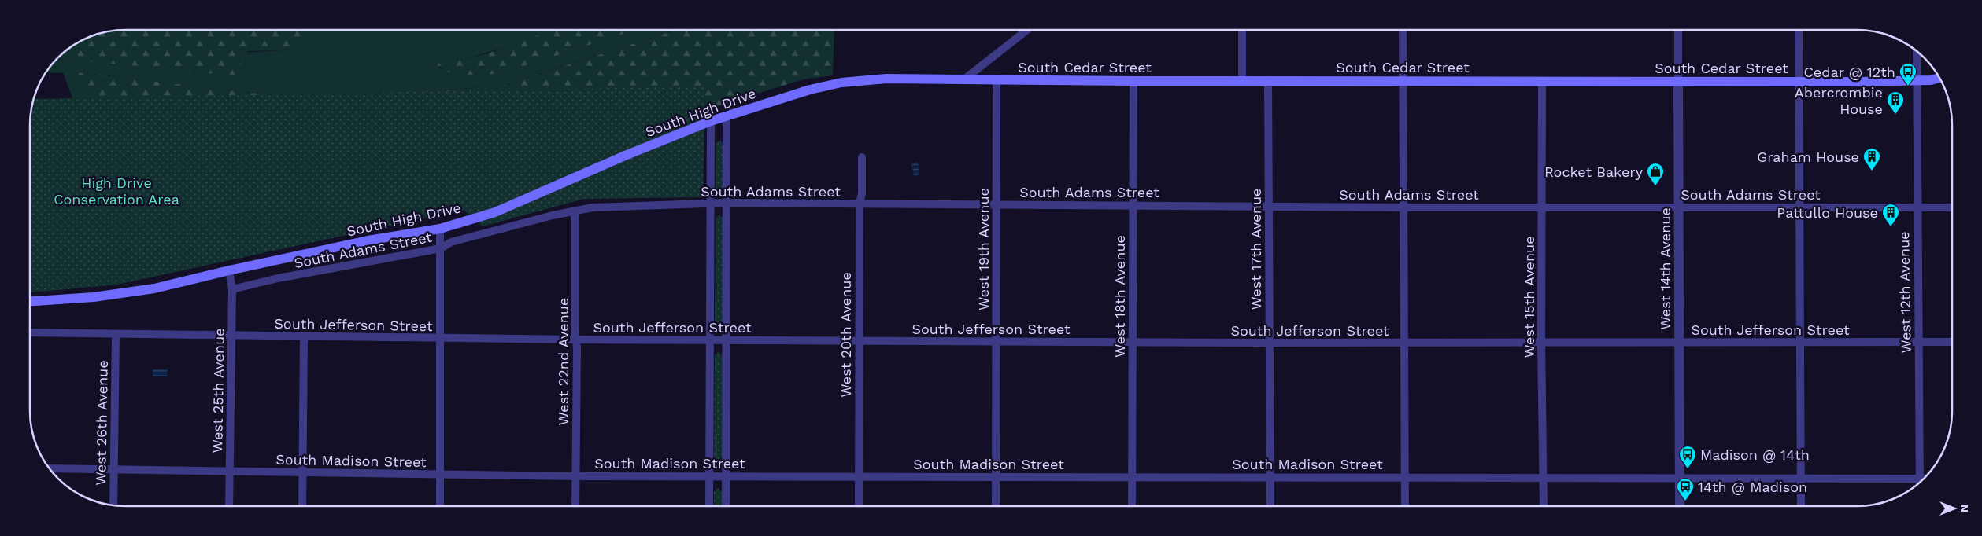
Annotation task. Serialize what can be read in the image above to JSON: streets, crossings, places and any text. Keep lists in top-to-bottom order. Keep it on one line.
{"streets":{"main road":["South Cedar Street","South High Drive"],"street":["South Adams Street","West 19th Avenue","West 17th Avenue","West 14th Avenue","West 12th Avenue","West 18th Avenue","West 15th Avenue","South Jefferson Street","West 20th Avenue","West 22nd Avenue","West 25th Avenue","West 26th Avenue","South Madison Street"]},"crossings":[["South Cedar Street","South High Drive"],["South Cedar Street","West 19th Avenue"],["South Cedar Street","West 17th Avenue"],["South Cedar Street","West 14th Avenue"],["South Cedar Street","West 12th Avenue"],["South Cedar Street","West 18th Avenue"],["South Cedar Street","West 15th Avenue"],["South High Drive","West 25th Avenue"],["South Adams Street","West 19th Avenue"],["South Adams Street","West 17th Avenue"],["South Adams Street","West 14th Avenue"],["South Adams Street","West 12th Avenue"],["South Adams Street","West 18th Avenue"],["South Adams Street","West 15th Avenue"],["South Adams Street","West 20th Avenue"],["South Adams Street","West 22nd Avenue"],["South Adams Street","West 25th Avenue"],["West 19th Avenue","South Jefferson Street"],["West 19th Avenue","South Madison Street"],["West 17th Avenue","South Jefferson Street"],["West 17th Avenue","South Madison Street"],["West 14th Avenue","South Jefferson Street"],["West 14th Avenue","South Madison Street"],["West 12th Avenue","South Jefferson Street"],["West 12th Avenue","South Madison Street"],["West 18th Avenue","South Jefferson Street"],["West 18th Avenue","South Madison Street"],["West 15th Avenue","South Jefferson Street"],["West 15th Avenue","South Madison Street"],["South Jefferson Street","West 20th Avenue"],["South Jefferson Street","West 22nd Avenue"],["South Jefferson Street","West 25th Avenue"],["South Jefferson Street","West 26th Avenue"],["West 20th Avenue","South Madison Street"],["West 22nd Avenue","South Madison Street"],["West 25th Avenue","South Madison Street"],["West 26th Avenue","South Madison Street"]],"parks":["High Drive Conservation Area"],"places":{"bus stop":["Cedar @ 12th","Madison @ 14th","14th @ Madison"],"building":["Abercrombie House","Graham House","Pattullo House"],"shop":["Rocket Bakery"]},"north":"right"}
